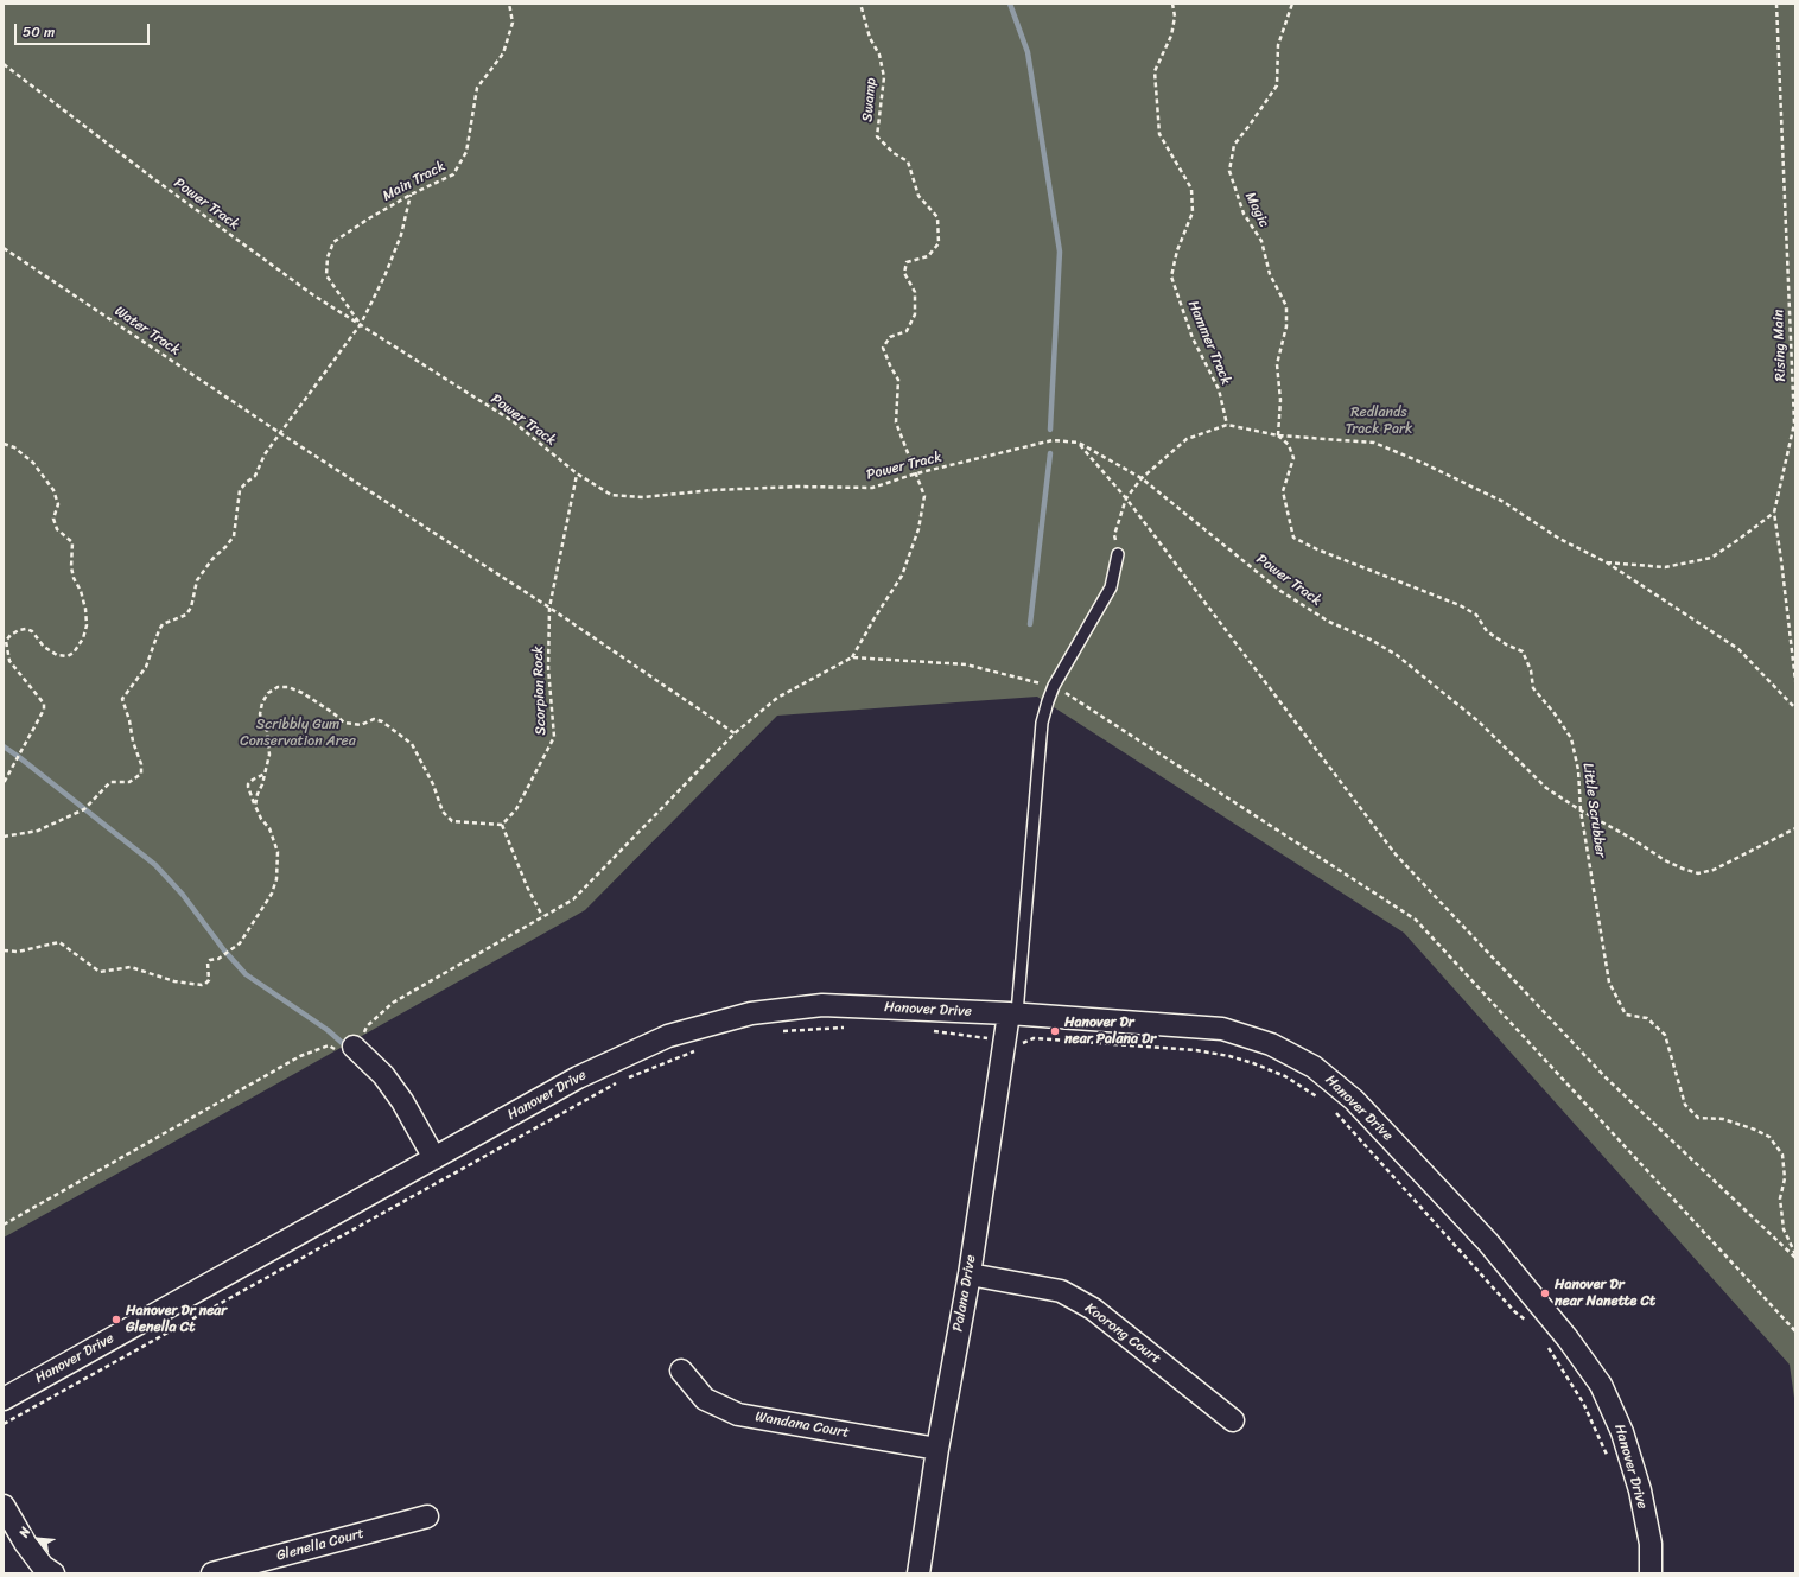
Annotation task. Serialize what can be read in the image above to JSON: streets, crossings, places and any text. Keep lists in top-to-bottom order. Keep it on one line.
{"streets":{"street":["Hanover Drive","Palana Drive","Koorong Court","Wandana Court","Glenella Court"],"path":["Swamp","Main Track","Power Track","Magic","Water Track","Hammer Track","Rising Main","Scorpion Rock","Little Scrubber"]},"crossings":[["Swamp","Power Track"],["Main Track","Power Track"],["Power Track","Scorpion Rock"],["Power Track","Little Scrubber"],["Magic","Little Scrubber"],["Water Track","Scorpion Rock"],["Hanover Drive","Palana Drive"],["Palana Drive","Koorong Court"],["Palana Drive","Wandana Court"]],"parks":["Redlands Track Park","Scribbly Gum Conservation Area"],"places":["Hanover Dr near Palana Dr","Hanover Dr near Nanette Ct","Hanover Dr near Glenella Ct"],"scale_bar":"50 m","north":"top left"}
